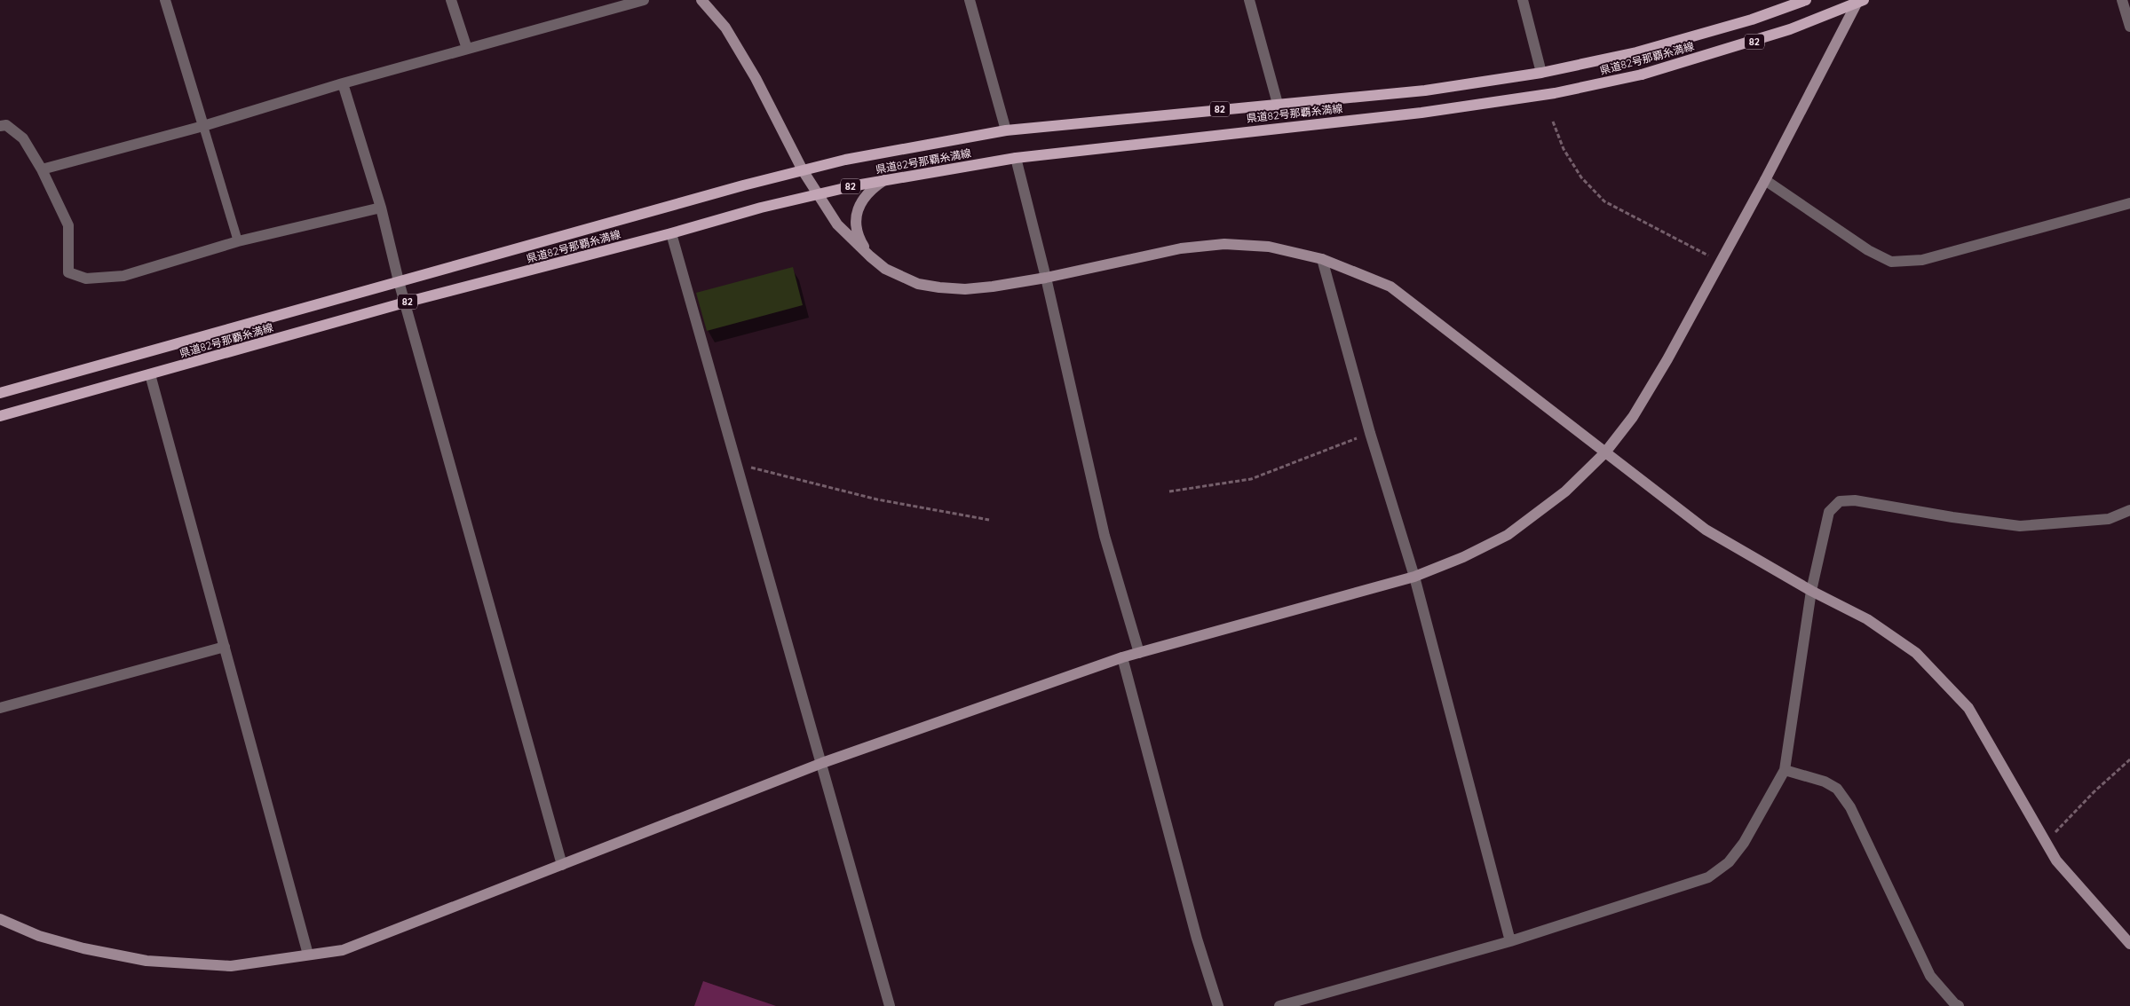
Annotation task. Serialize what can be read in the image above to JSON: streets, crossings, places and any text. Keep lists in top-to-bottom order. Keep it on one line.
{"streets":{"main road":["82","県道82号那覇糸満線"]}}
